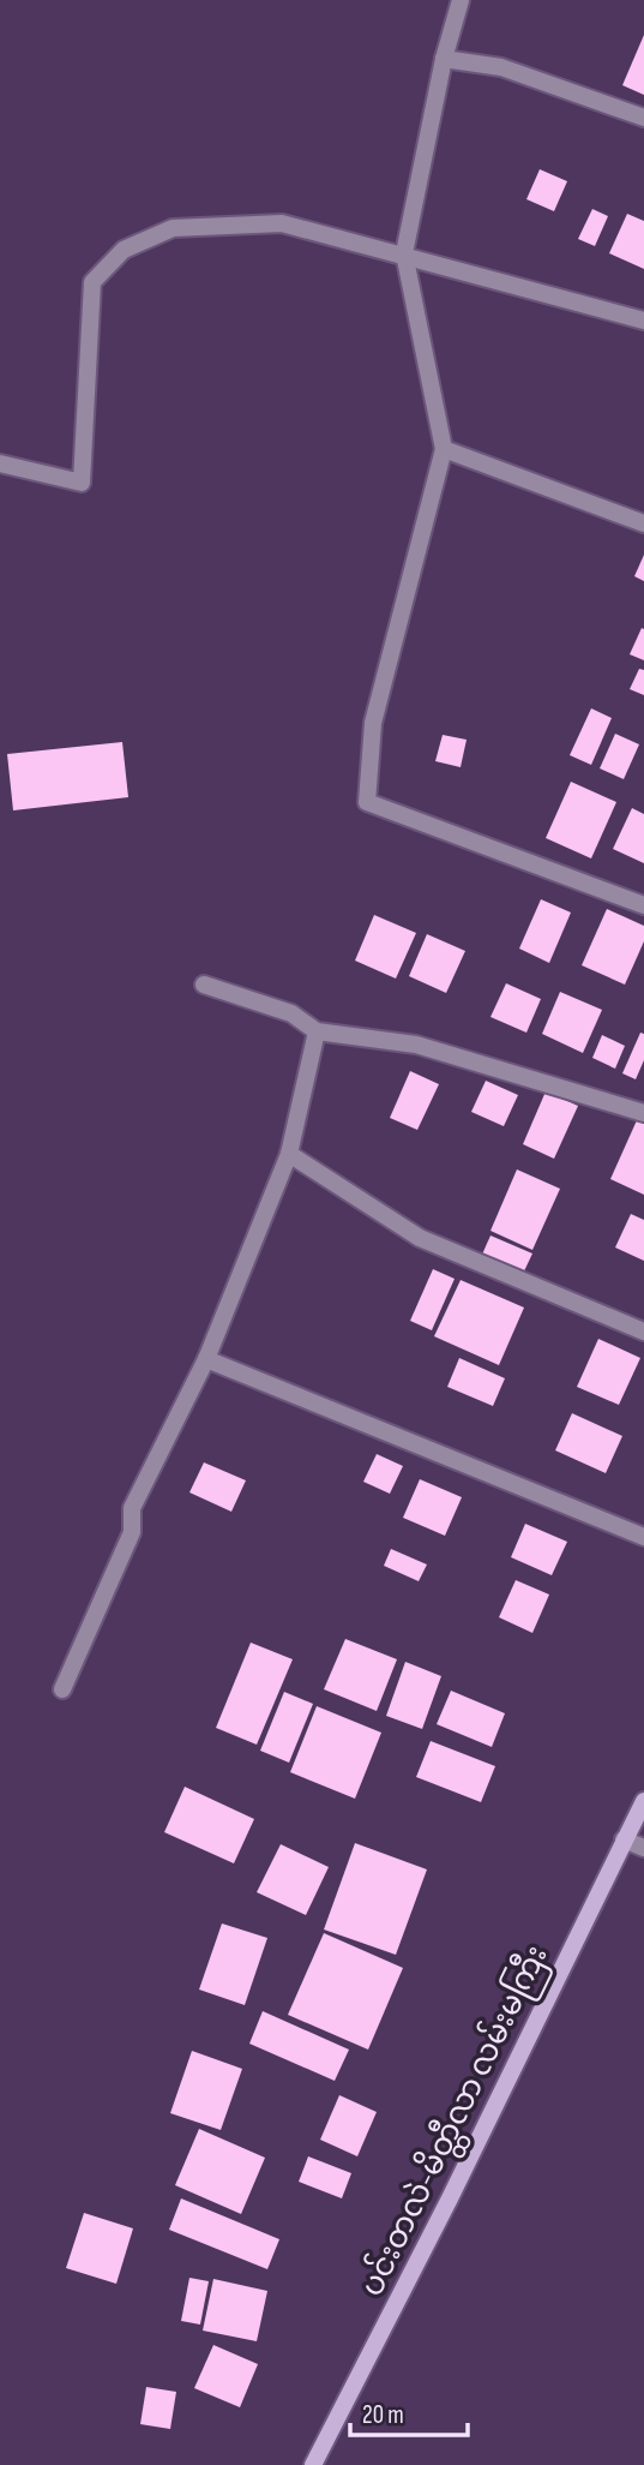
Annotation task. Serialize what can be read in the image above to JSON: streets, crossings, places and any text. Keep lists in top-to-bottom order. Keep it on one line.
{"streets":{"street":["ပင်းတလဲ-မိတ္ထီလာ လမ်းမကြီး"]},"scale_bar":"20 m"}
